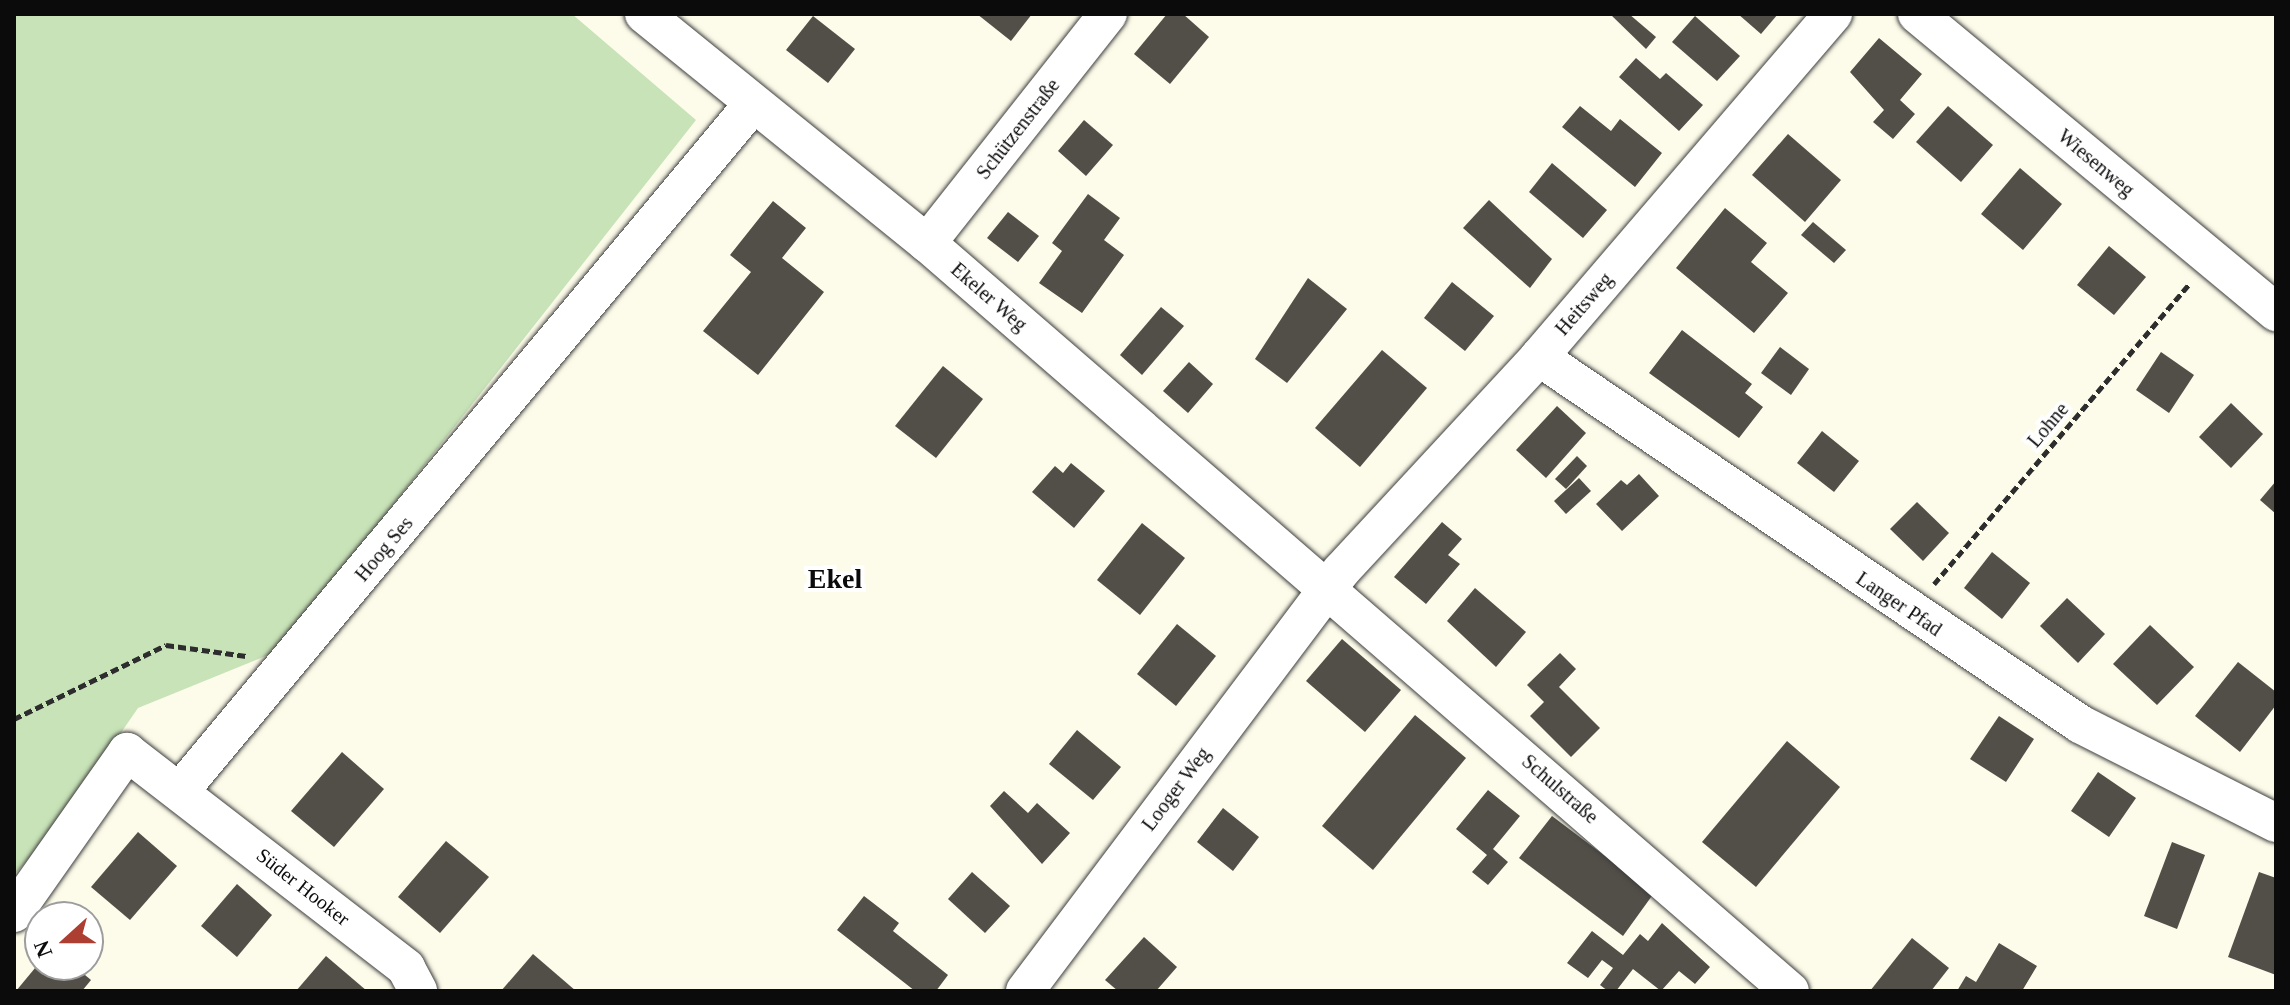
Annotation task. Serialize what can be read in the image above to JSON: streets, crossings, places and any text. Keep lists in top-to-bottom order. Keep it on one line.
{"streets":{"street":["Schützenstraße","Wiesenweg","Ekeler Weg","Heitsweg","Hoog Ses","Langer Pfad","Looger Weg","Schulstraße","Süder Hooker"],"path":["Lohne"]},"crossings":[["Schützenstraße","Ekeler Weg"],["Wiesenweg","Lohne"],["Ekeler Weg","Heitsweg"],["Ekeler Weg","Hoog Ses"],["Ekeler Weg","Looger Weg"],["Ekeler Weg","Schulstraße"],["Heitsweg","Langer Pfad"],["Heitsweg","Looger Weg"],["Heitsweg","Schulstraße"],["Lohne","Langer Pfad"],["Hoog Ses","Süder Hooker"],["Looger Weg","Schulstraße"]],"districts":["Ekel"],"north":"left"}
